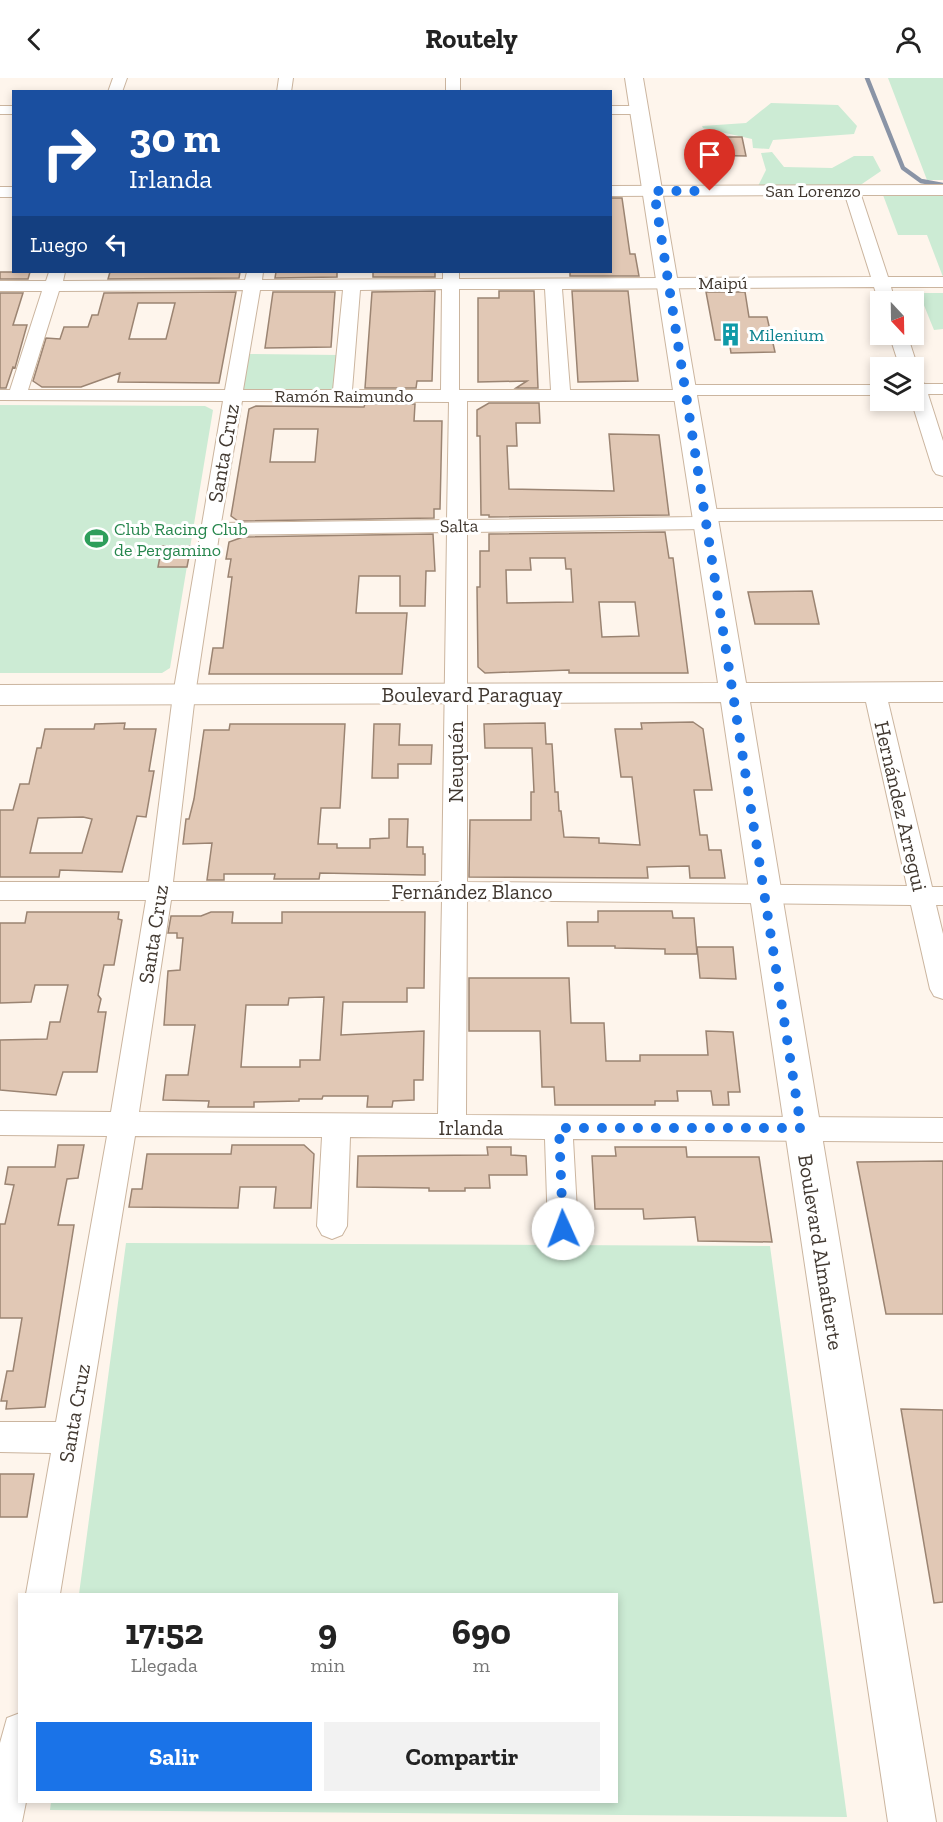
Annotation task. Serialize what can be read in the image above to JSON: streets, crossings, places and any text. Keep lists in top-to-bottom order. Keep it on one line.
{"streets":{"main road":["Boulevard Paraguay","Boulevard Almafuerte"],"street":["San Lorenzo","Maipú","Ramón Raimundo","Santa Cruz","Salta","Neuquén","Hernández Arregui","Fernández Blanco","Irlanda"]},"crossings":[["San Lorenzo","Boulevard Almafuerte"],["Maipú","Santa Cruz"],["Maipú","Neuquén"],["Maipú","Boulevard Almafuerte"],["Ramón Raimundo","Santa Cruz"],["Ramón Raimundo","Neuquén"],["Ramón Raimundo","Boulevard Almafuerte"],["Santa Cruz","Salta"],["Santa Cruz","Boulevard Paraguay"],["Santa Cruz","Fernández Blanco"],["Santa Cruz","Irlanda"],["Salta","Neuquén"],["Salta","Boulevard Almafuerte"],["Boulevard Paraguay","Neuquén"],["Boulevard Paraguay","Hernández Arregui"],["Boulevard Paraguay","Boulevard Almafuerte"],["Neuquén","Fernández Blanco"],["Neuquén","Irlanda"],["Hernández Arregui","Fernández Blanco"],["Fernández Blanco","Boulevard Almafuerte"],["Irlanda","Boulevard Almafuerte"]],"places":{"building":["Milenium"],"sports":["Club Racing Club de Pergamino"]},"north":"bottom","page":{"header":"Routely","turn":["30 m","Irlanda"],"then":"Luego","eta":["17:52","Llegada","9","min","690","m"],"buttons":["Salir","Compartir"]}}
